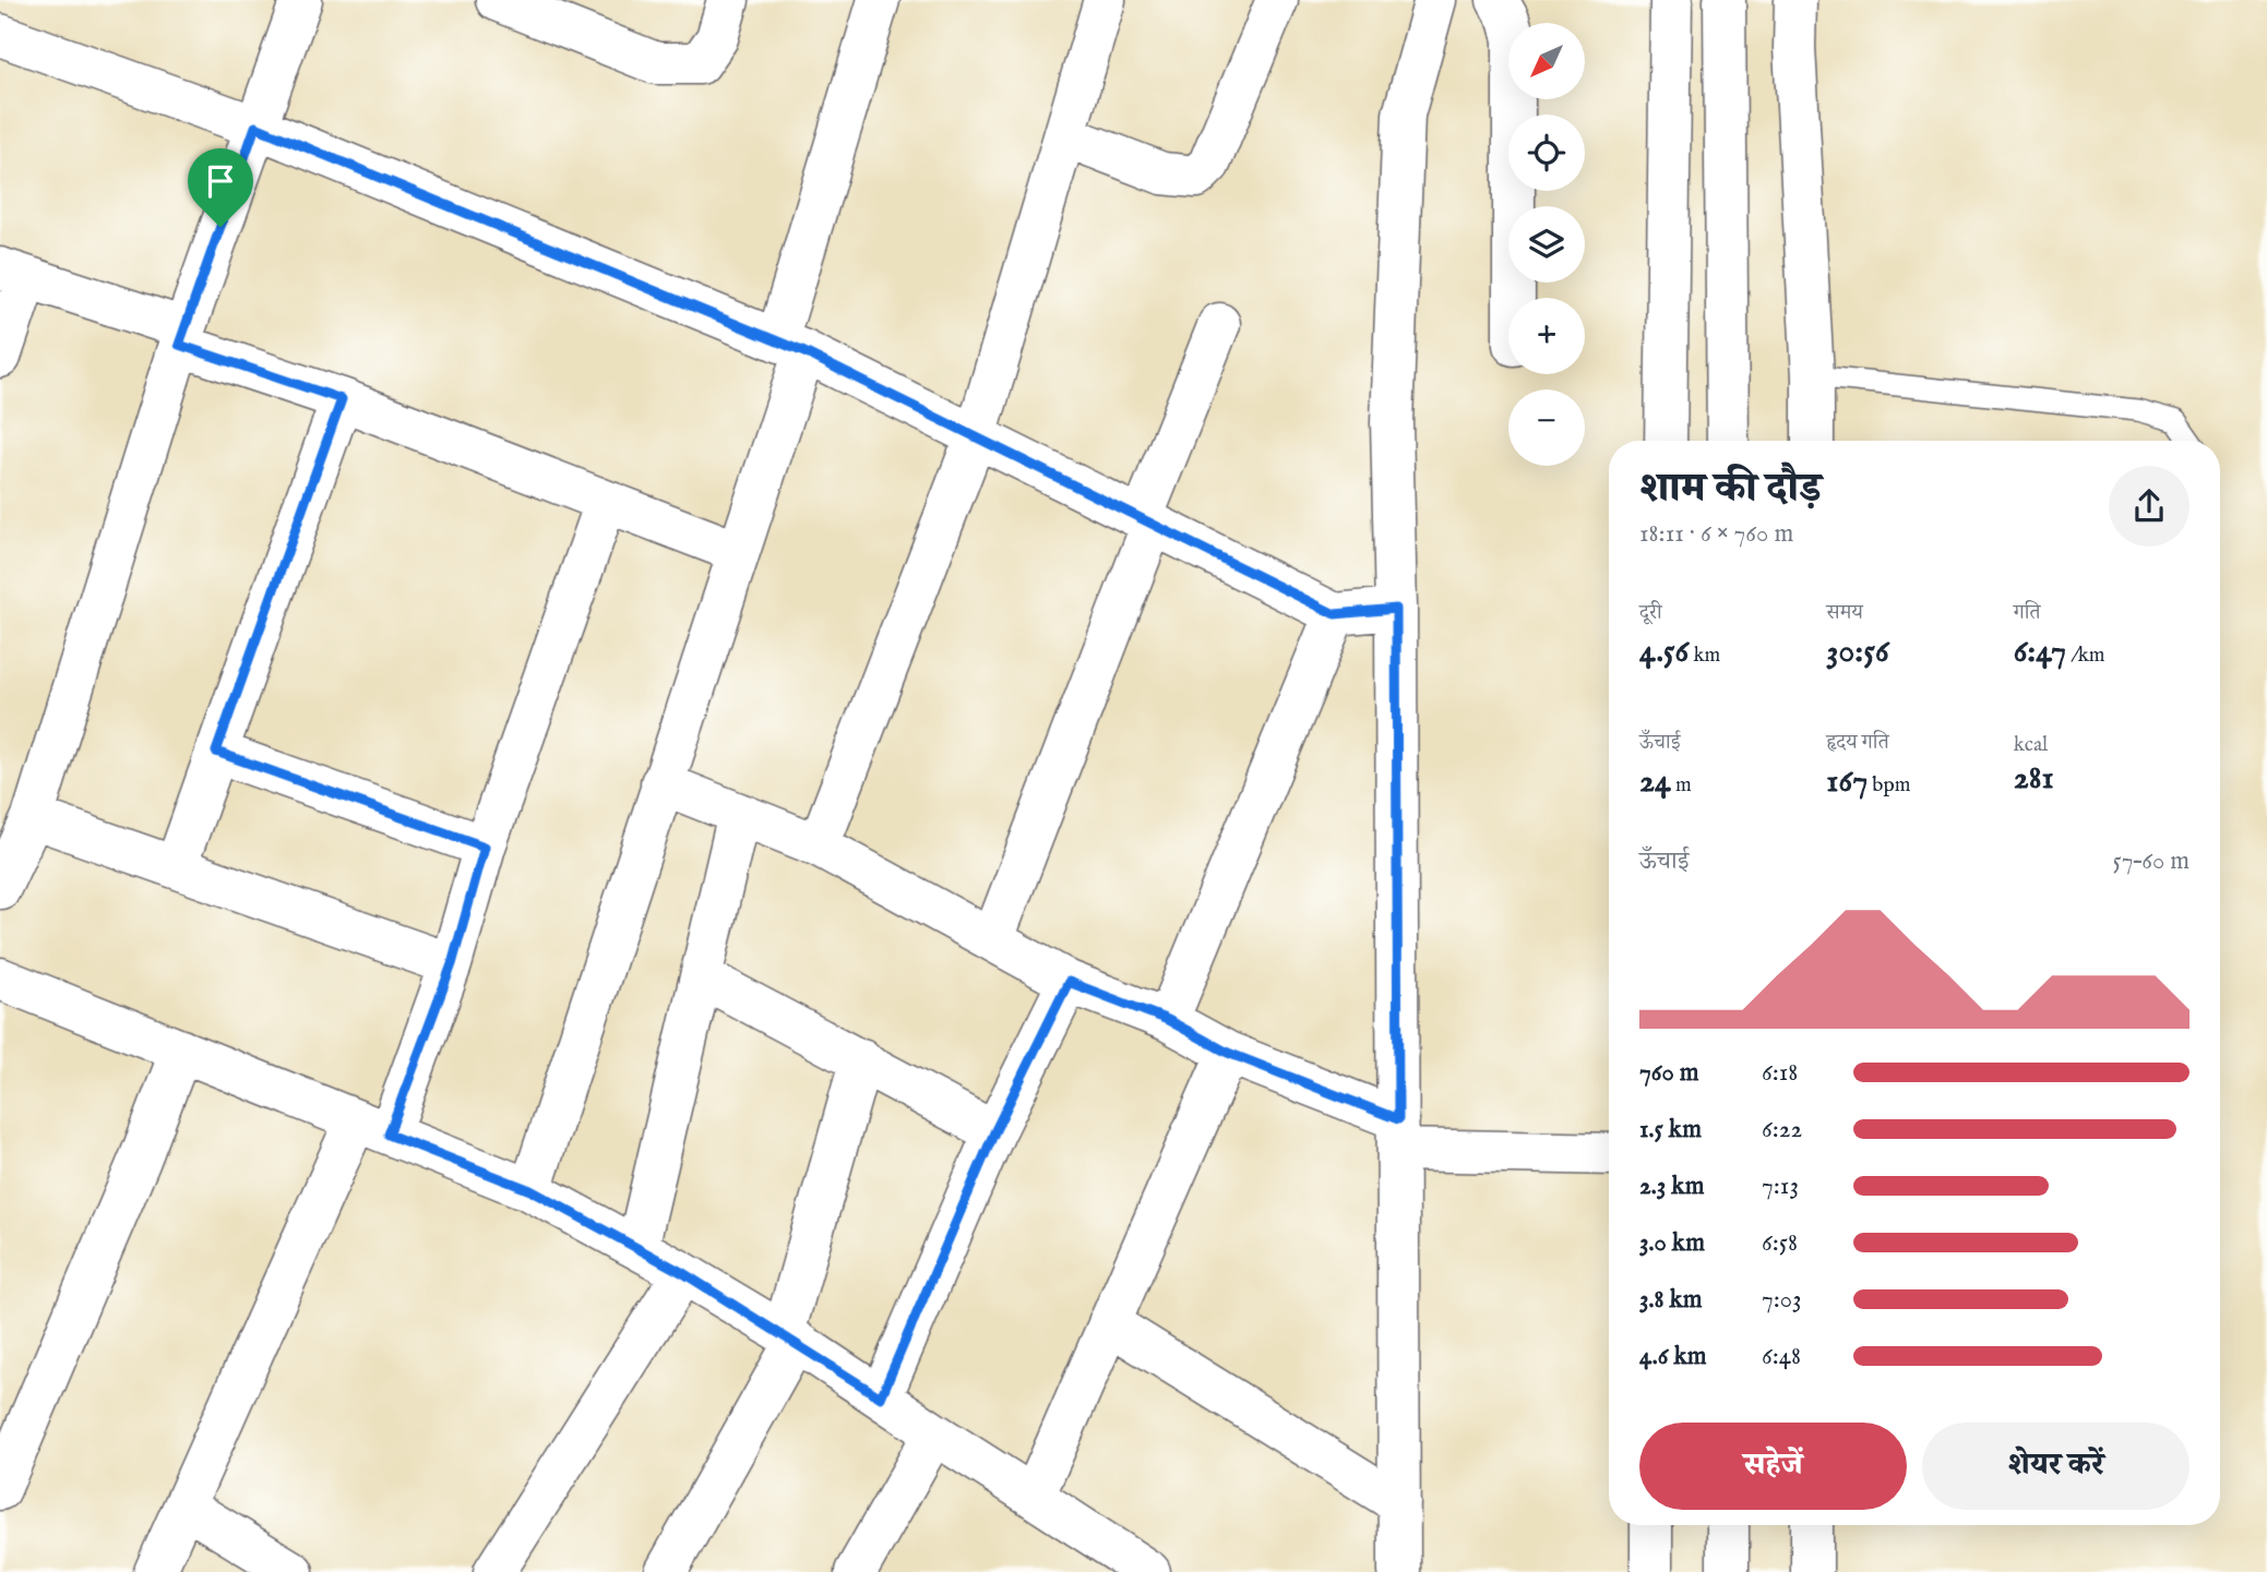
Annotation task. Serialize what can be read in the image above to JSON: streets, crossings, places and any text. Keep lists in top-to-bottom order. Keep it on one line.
{"north":"bottom left","page":{"map_buttons":["+","−"],"heading":["शाम की दौड़","18:11 · 6 × 760 m"],"stats":[["दूरी","4.56 km"],["समय","30:56"],["गति","6:47 /km"],["ऊँचाई","24 m"],["हृदय गति","167 bpm"],["kcal","281"]],"chart":["ऊँचाई","57–60 m"],"list":[{"name":"760 m","note":"6:18"},{"name":"1.5 km","note":"6:22"},{"name":"2.3 km","note":"7:13"},{"name":"3.0 km","note":"6:58"},{"name":"3.8 km","note":"7:03"},{"name":"4.6 km","note":"6:48"}],"buttons":["सहेजें","शेयर करें"]}}
